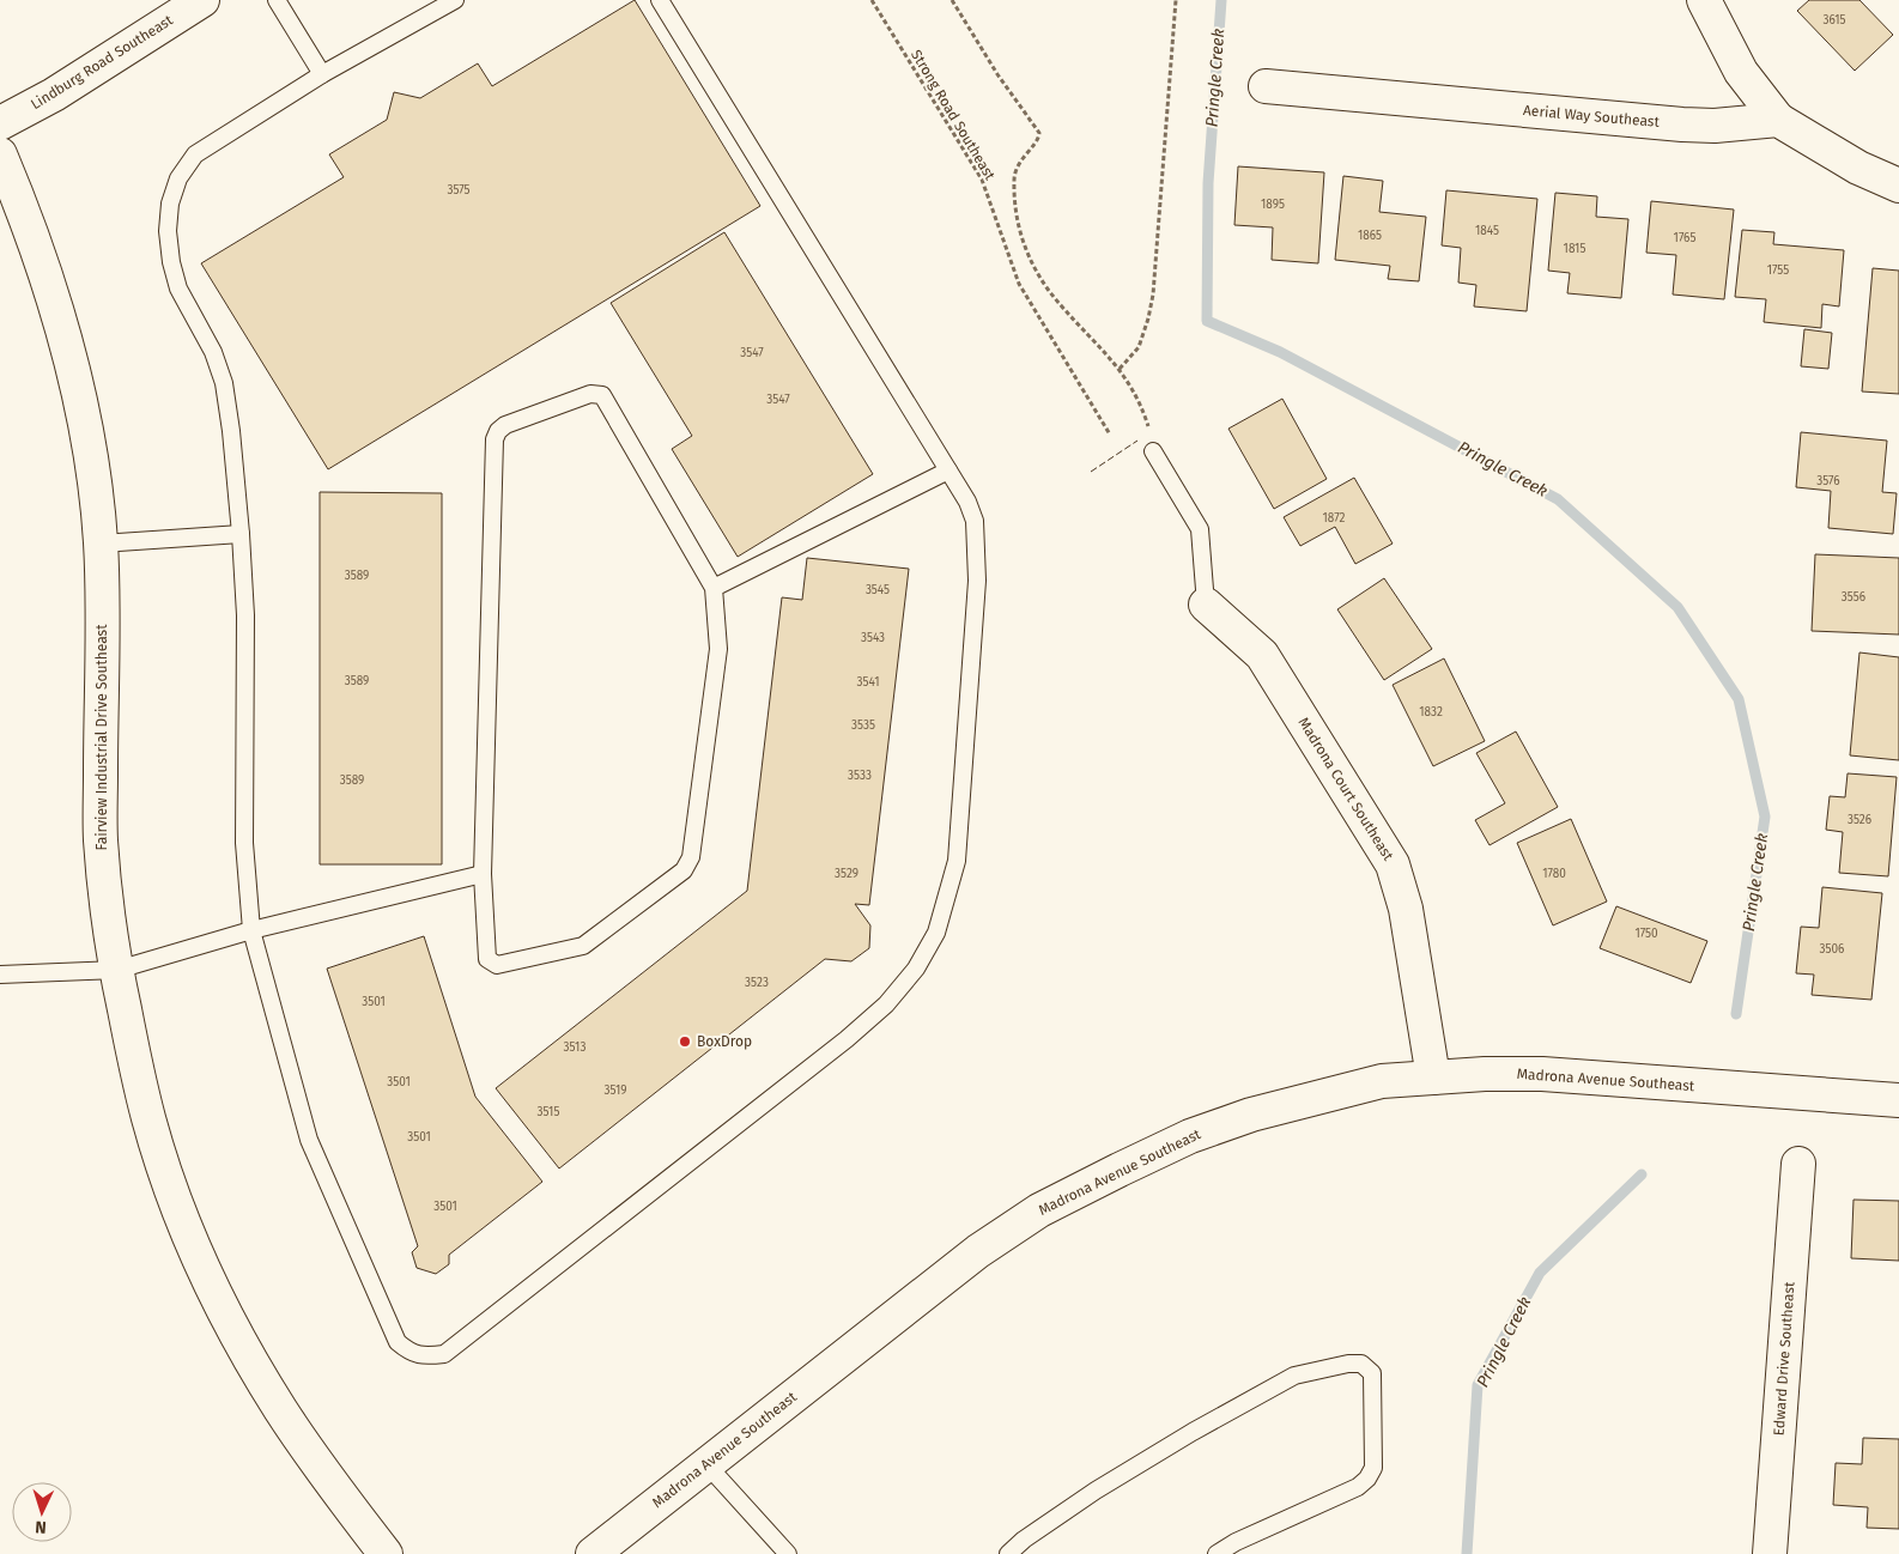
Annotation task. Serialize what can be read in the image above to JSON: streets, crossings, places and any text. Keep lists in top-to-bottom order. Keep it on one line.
{"streets":{"main road":["Lindburg Road Southeast","Aerial Way Southeast","Fairview Industrial Drive Southeast","Madrona Court Southeast","Madrona Avenue Southeast","Edward Drive Southeast"],"path":["Strong Road Southeast"]},"crossings":[["Madrona Court Southeast","Madrona Avenue Southeast"]],"water":["Pringle Creek"],"places":["BoxDrop"],"house_numbers":["3615","3575","1895","1845","1865","1765","1815","1755","3547","3547","3576","1872","3589","3545","3556","3543","3589","3541","1832","3535","3533","3589","3526","3529","1780","1750","3506","3523","3501","3513","3501","3519","3515","3501","3501"],"north":"bottom"}
